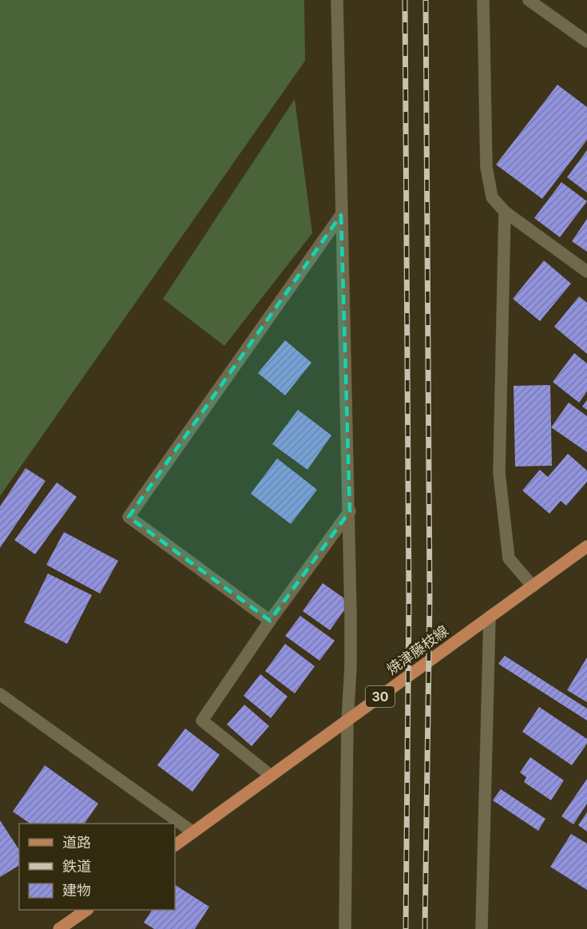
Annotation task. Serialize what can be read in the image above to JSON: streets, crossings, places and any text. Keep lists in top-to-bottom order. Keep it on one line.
{"streets":{"main road":["焼津藤枝線","30"]},"legend":["道路","鉄道","建物"]}
